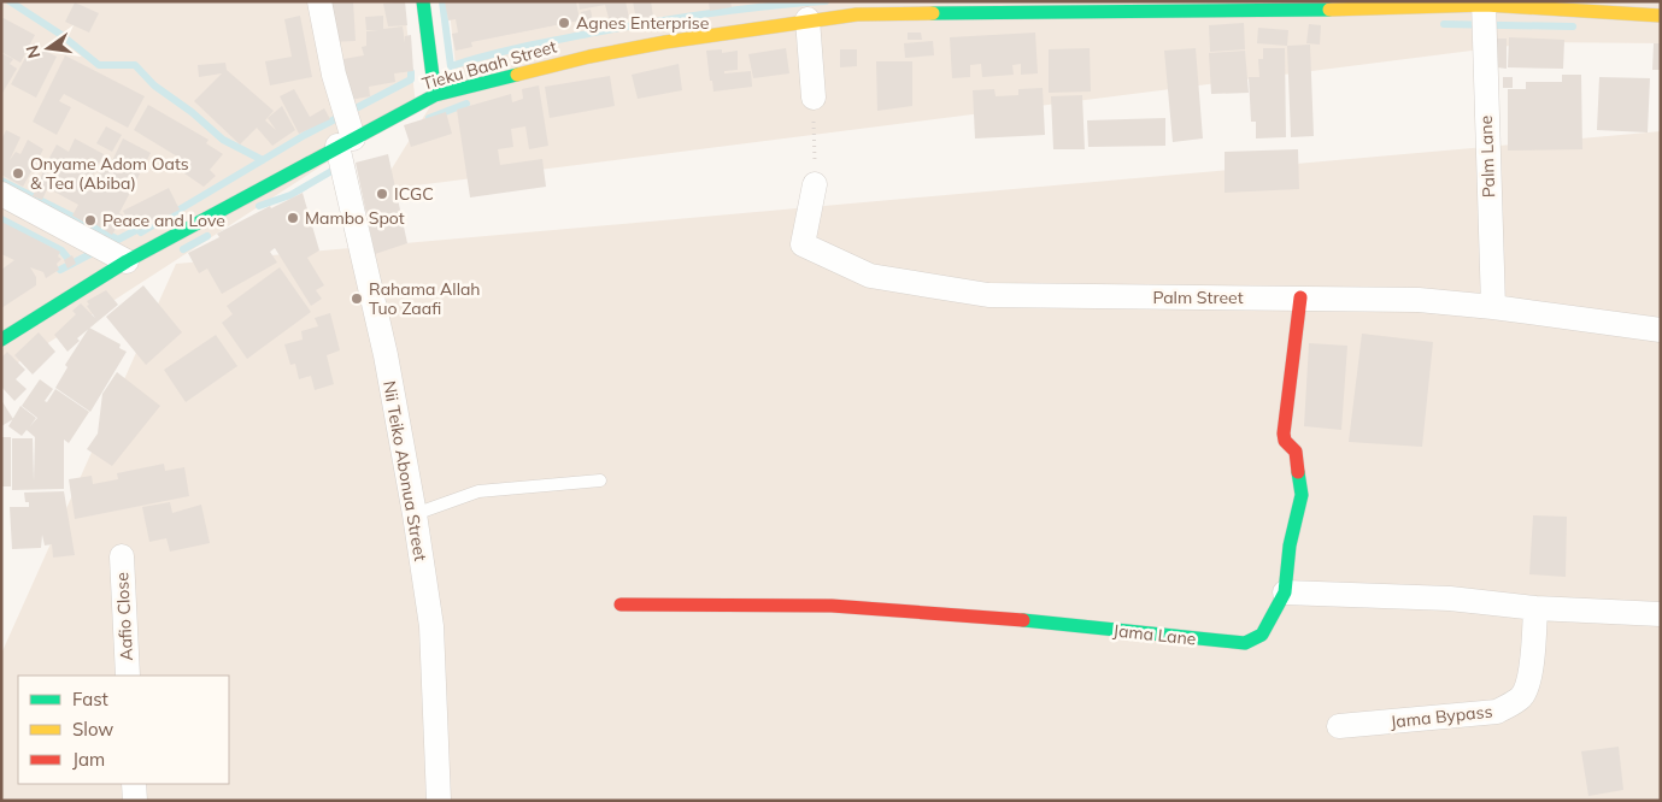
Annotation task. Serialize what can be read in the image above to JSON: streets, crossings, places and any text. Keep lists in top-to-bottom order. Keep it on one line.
{"streets":{"street":["Tieku Baah Street","Palm Lane","Palm Street","Nii Teiko Abonua Street","Aafio Close","Jama Lane","Jama Bypass"]},"crossings":[["Tieku Baah Street","Palm Lane"],["Tieku Baah Street","Nii Teiko Abonua Street"],["Palm Lane","Palm Street"]],"places":["Agnes Enterprise","Onyame Adom Oats & Tea (Abiba)","ICGC","Mambo Spot","Peace and Love","Rahama Allah Tuo Zaafi"],"legend":["Fast","Slow","Jam"],"north":"left"}
